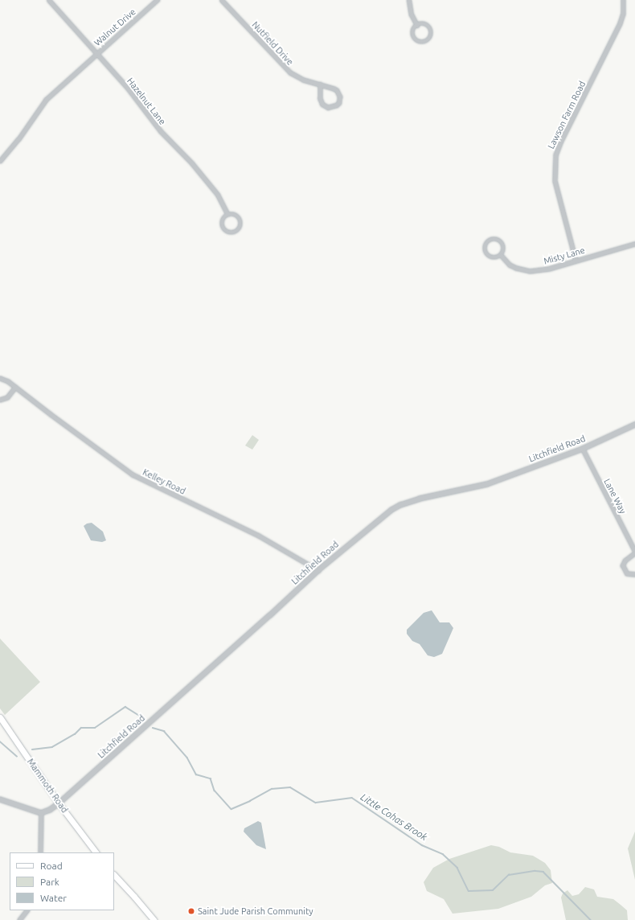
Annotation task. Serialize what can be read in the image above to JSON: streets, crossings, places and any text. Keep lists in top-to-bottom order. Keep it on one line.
{"streets":{"main road":["Mammoth Road"],"street":["Walnut Drive","Nutfield Drive","Hazelnut Lane","Lawson Farm Road","Misty Lane","Litchfield Road","Kelley Road","Lane Way"]},"crossings":[["Walnut Drive","Hazelnut Lane"],["Lawson Farm Road","Misty Lane"],["Litchfield Road","Kelley Road"],["Litchfield Road","Lane Way"],["Litchfield Road","Mammoth Road"]],"water":["Little Cohas Brook"],"places":["Saint Jude Parish Community"],"legend":["Road","Park","Water"]}
